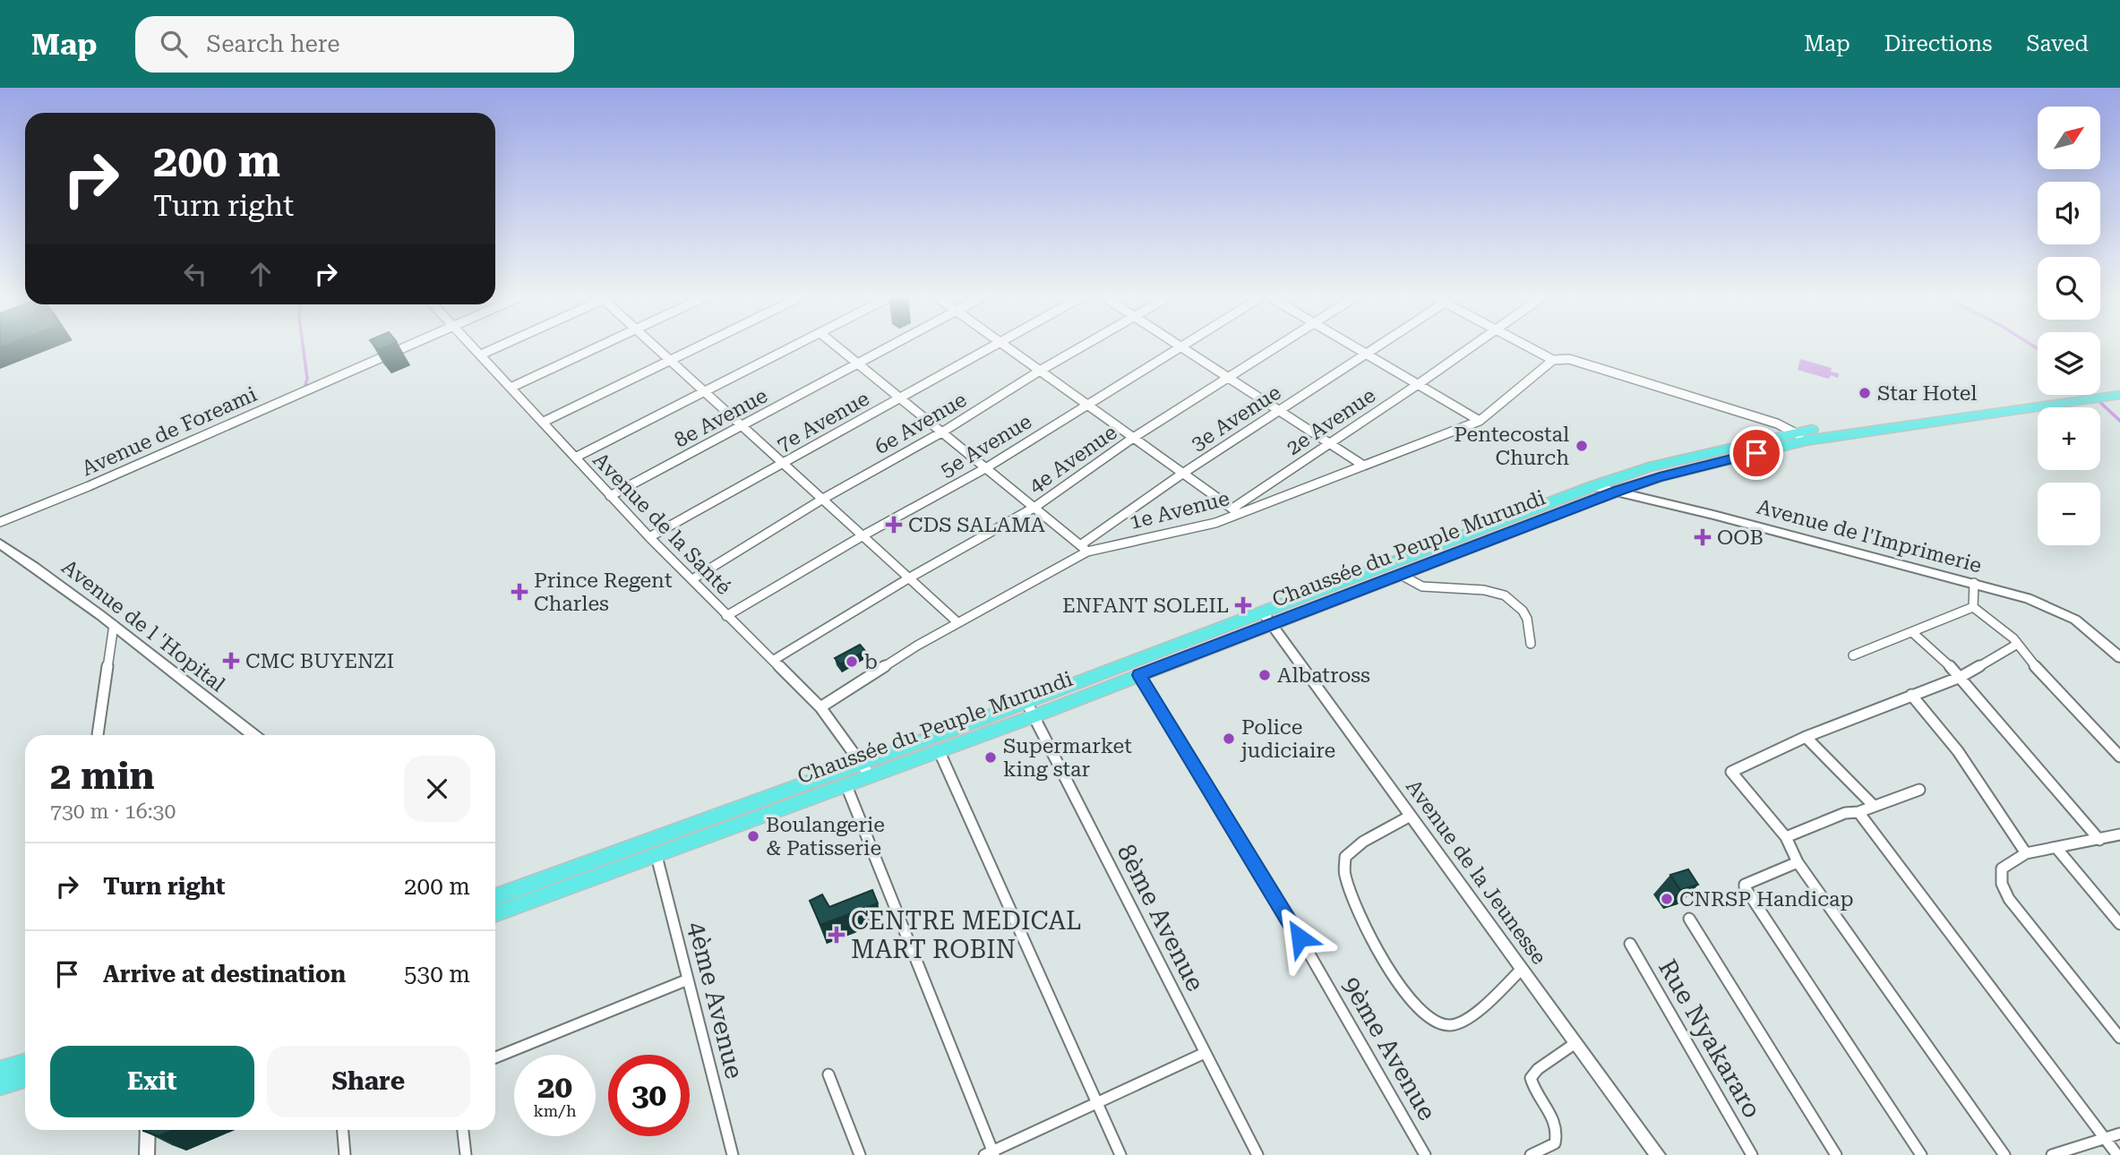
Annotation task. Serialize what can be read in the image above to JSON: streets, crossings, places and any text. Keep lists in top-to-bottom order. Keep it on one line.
{"streets":{"highway":["Chaussée du Peuple Murundi"],"street":["8e Avenue","3e Avenue","7e Avenue","2e Avenue","6e Avenue","Avenue de Foreami","5e Avenue","4e Avenue","1e Avenue","Avenue de la Santé","Avenue de l'Imprimerie","Avenue de l 'Hopital","Avenue de la Jeunesse","8ème Avenue","4ème Avenue","Rue Nyakararo","9ème Avenue"]},"crossings":[["8e Avenue","Avenue de la Santé"],["3e Avenue","1e Avenue"],["7e Avenue","Avenue de la Santé"],["2e Avenue","1e Avenue"],["6e Avenue","Avenue de la Santé"],["5e Avenue","Avenue de la Santé"],["4e Avenue","Avenue de la Santé"],["1e Avenue","Avenue de la Santé"],["Avenue de la Santé","Chaussée du Peuple Murundi"],["Avenue de l'Imprimerie","Chaussée du Peuple Murundi"],["Chaussée du Peuple Murundi","Avenue de la Jeunesse"],["Chaussée du Peuple Murundi","8ème Avenue"],["Chaussée du Peuple Murundi","4ème Avenue"],["Chaussée du Peuple Murundi","9ème Avenue"]],"places":{"other":["Star Hotel","Pentecostal Church","b","Albatross","Police judiciaire","Supermarket king star","Boulangerie & Patisserie","CNRSP Handicap"],"health":["CDS SALAMA","OOB","Prince Regent Charles","ENFANT SOLEIL","CMC BUYENZI","CENTRE MEDICAL MART ROBIN"]},"north":"top right","page":{"header":"Map","search":"Search here","nav":["Map","Directions","Saved"],"map_buttons":["+","−"],"turn":["200 m","Turn right"],"heading":["2 min","730 m · 16:30"],"list":[{"name":"Turn right","value":"200 m"},{"name":"Arrive at destination","value":"530 m"}],"buttons":["Exit","Share"],"speed":"20 km/h","limit":"30"}}
